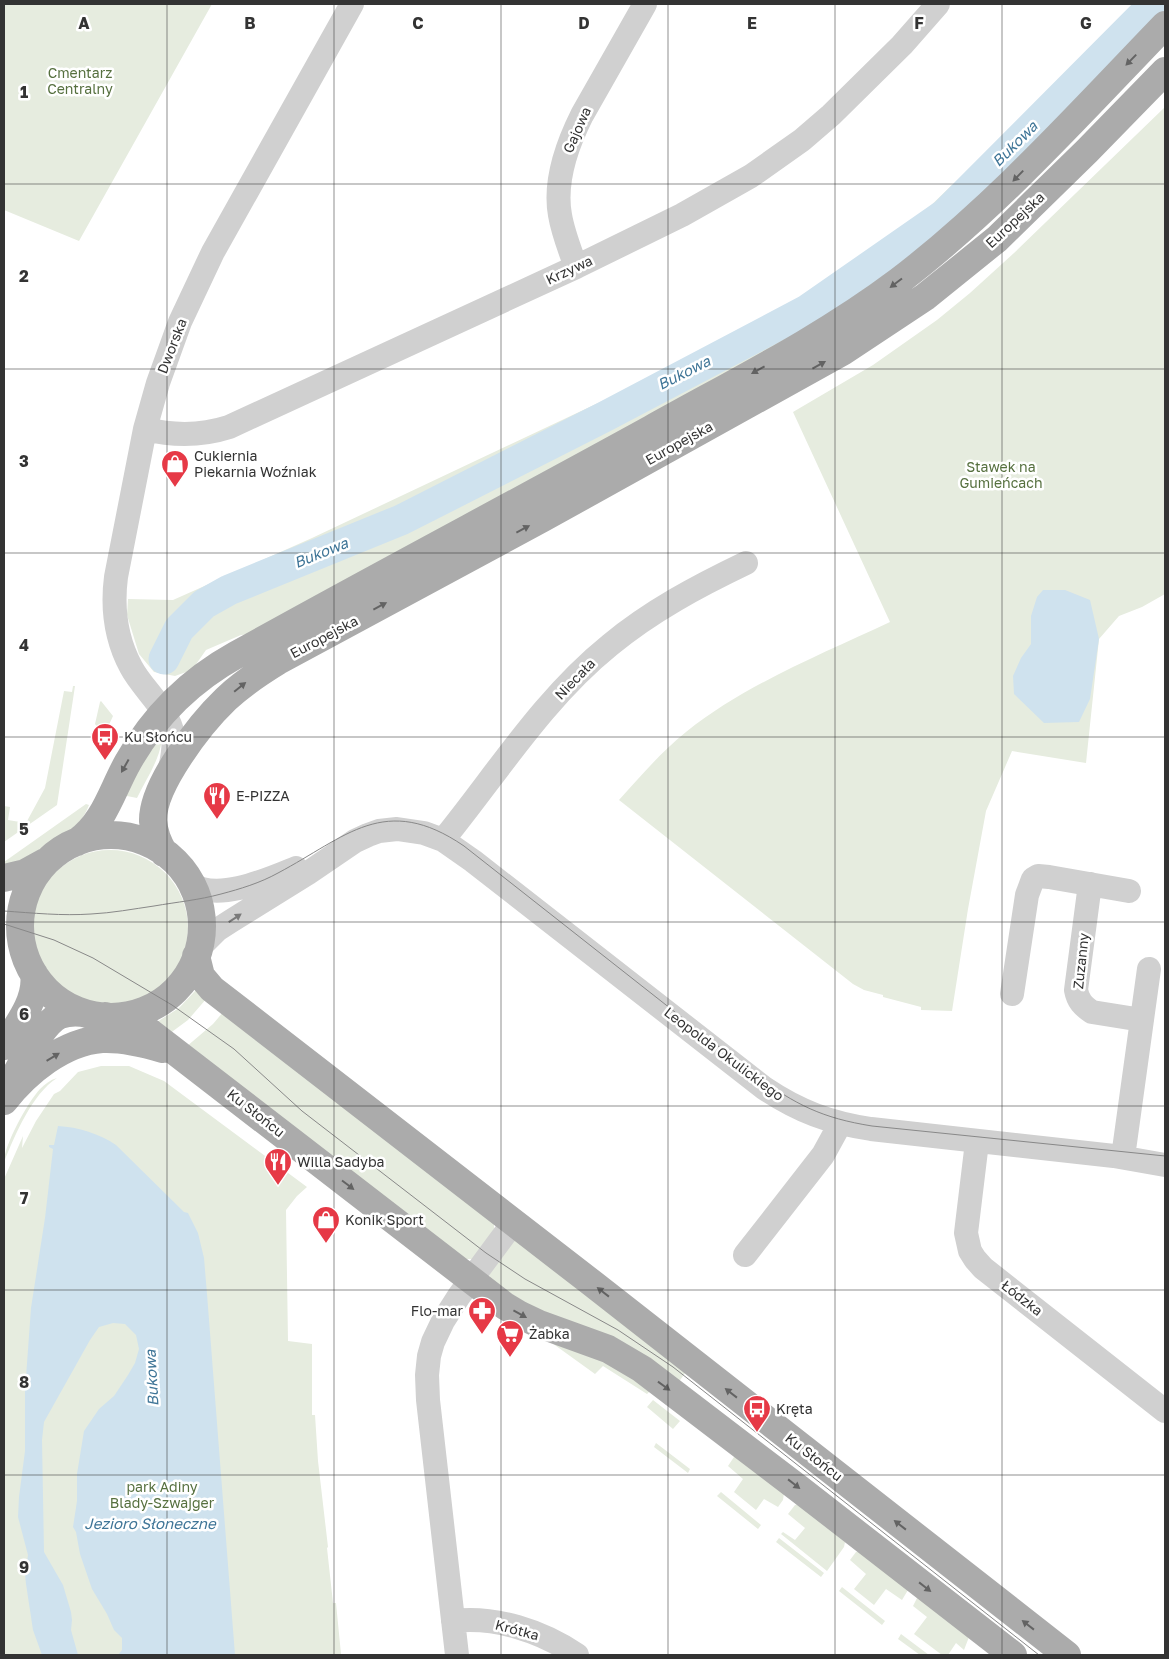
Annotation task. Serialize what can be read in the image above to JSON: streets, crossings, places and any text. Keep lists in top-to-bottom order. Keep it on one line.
{"streets":{"main road":["Europejska","Ku Słońcu"],"street":["Gajowa","Krzywa","Dworska","Niecała","Zuzanny","Leopolda Okulickiego","Łódzka","Krótka"]},"crossings":[["Gajowa","Krzywa"],["Europejska","Dworska"],["Krzywa","Dworska"],["Niecała","Leopolda Okulickiego"],["Leopolda Okulickiego","Ku Słońcu"],["Leopolda Okulickiego","Łódzka"]],"water":["Bukowa","Jezioro Słoneczne"],"parks":["Cmentarz Centralny","Stawek na Gumieńcach","park Adiny Blady-Szwajger"],"places":{"shop":["Cukiernia Piekarnia Woźniak","Konik Sport"],"bus stop":["Ku Słońcu","Kręta"],"restaurant":["E-PIZZA","Willa Sadyba"],"pharmacy":["Flo-mar"],"supermarket":["Żabka"]},"grid":{"columns":["A","B","C","D","E","F","G"],"rows":["1","2","3","4","5","6","7","8","9"]}}
